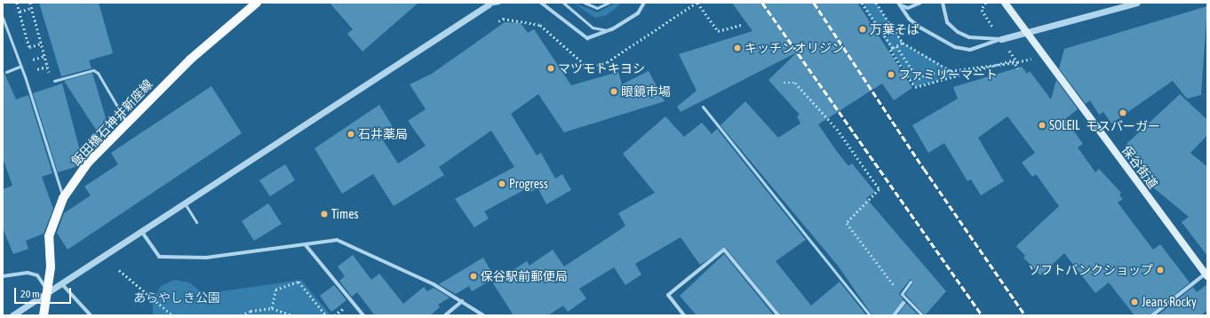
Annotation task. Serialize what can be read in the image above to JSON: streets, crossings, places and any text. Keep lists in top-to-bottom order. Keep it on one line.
{"streets":{"main road":["飯田橋石神井新座線","保谷街道"]},"parks":["あらやしき公園"],"places":["万葉そば","キッチンオリジン","マツモトキヨシ","ファミリーマート","眼鏡市場","モスバーガー","SOLEIL","石井薬局","Progress","Times","ソフトバンクショップ","保谷駅前郵便局","Jeans Rocky"],"scale_bar":"20 m"}
